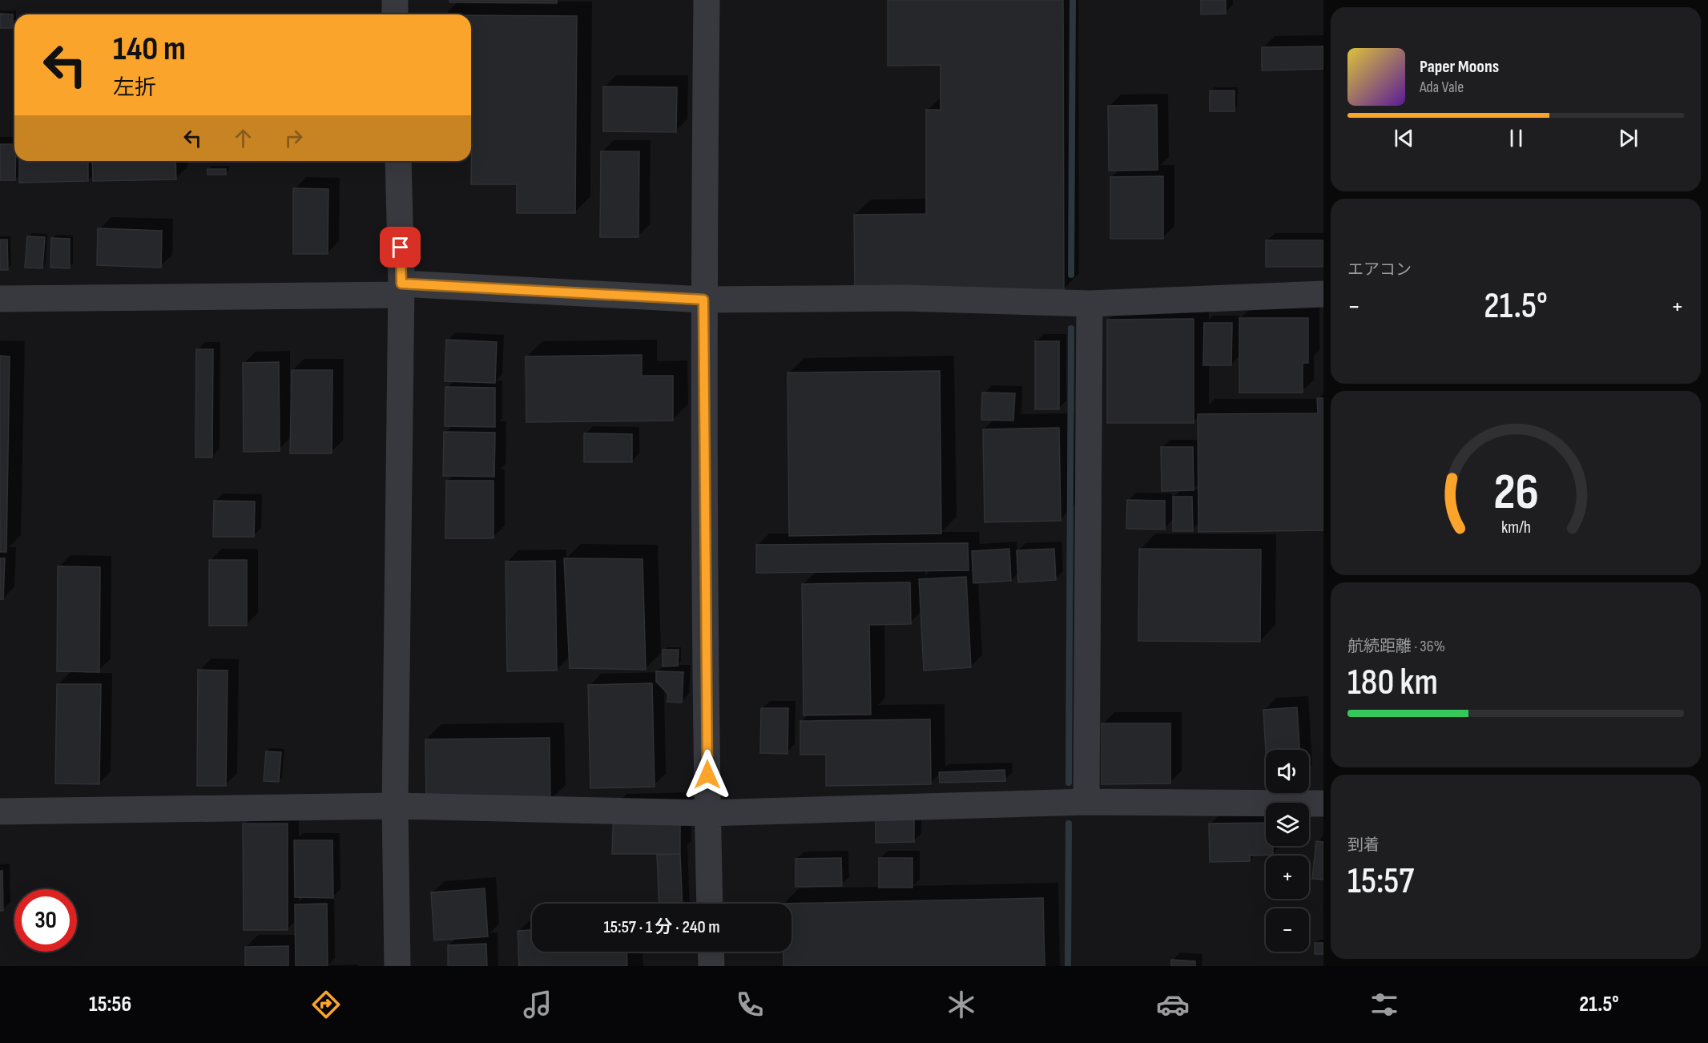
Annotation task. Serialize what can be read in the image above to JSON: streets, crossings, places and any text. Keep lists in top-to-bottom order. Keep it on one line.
{"page":{"turn":["140 m","左折"],"song":["Paper Moons","Ada Vale"],"tile":["エアコン",["航続距離 · 36%","180 km"],["到着","15:57"]],"heat":["−","21.5°","+"],"map_buttons":["+","−"],"limit":"30","trip":"15:57 · 1 分 · 240 m","tabs":["15:56","21.5°"],"gauge":["26","km/h"]}}
